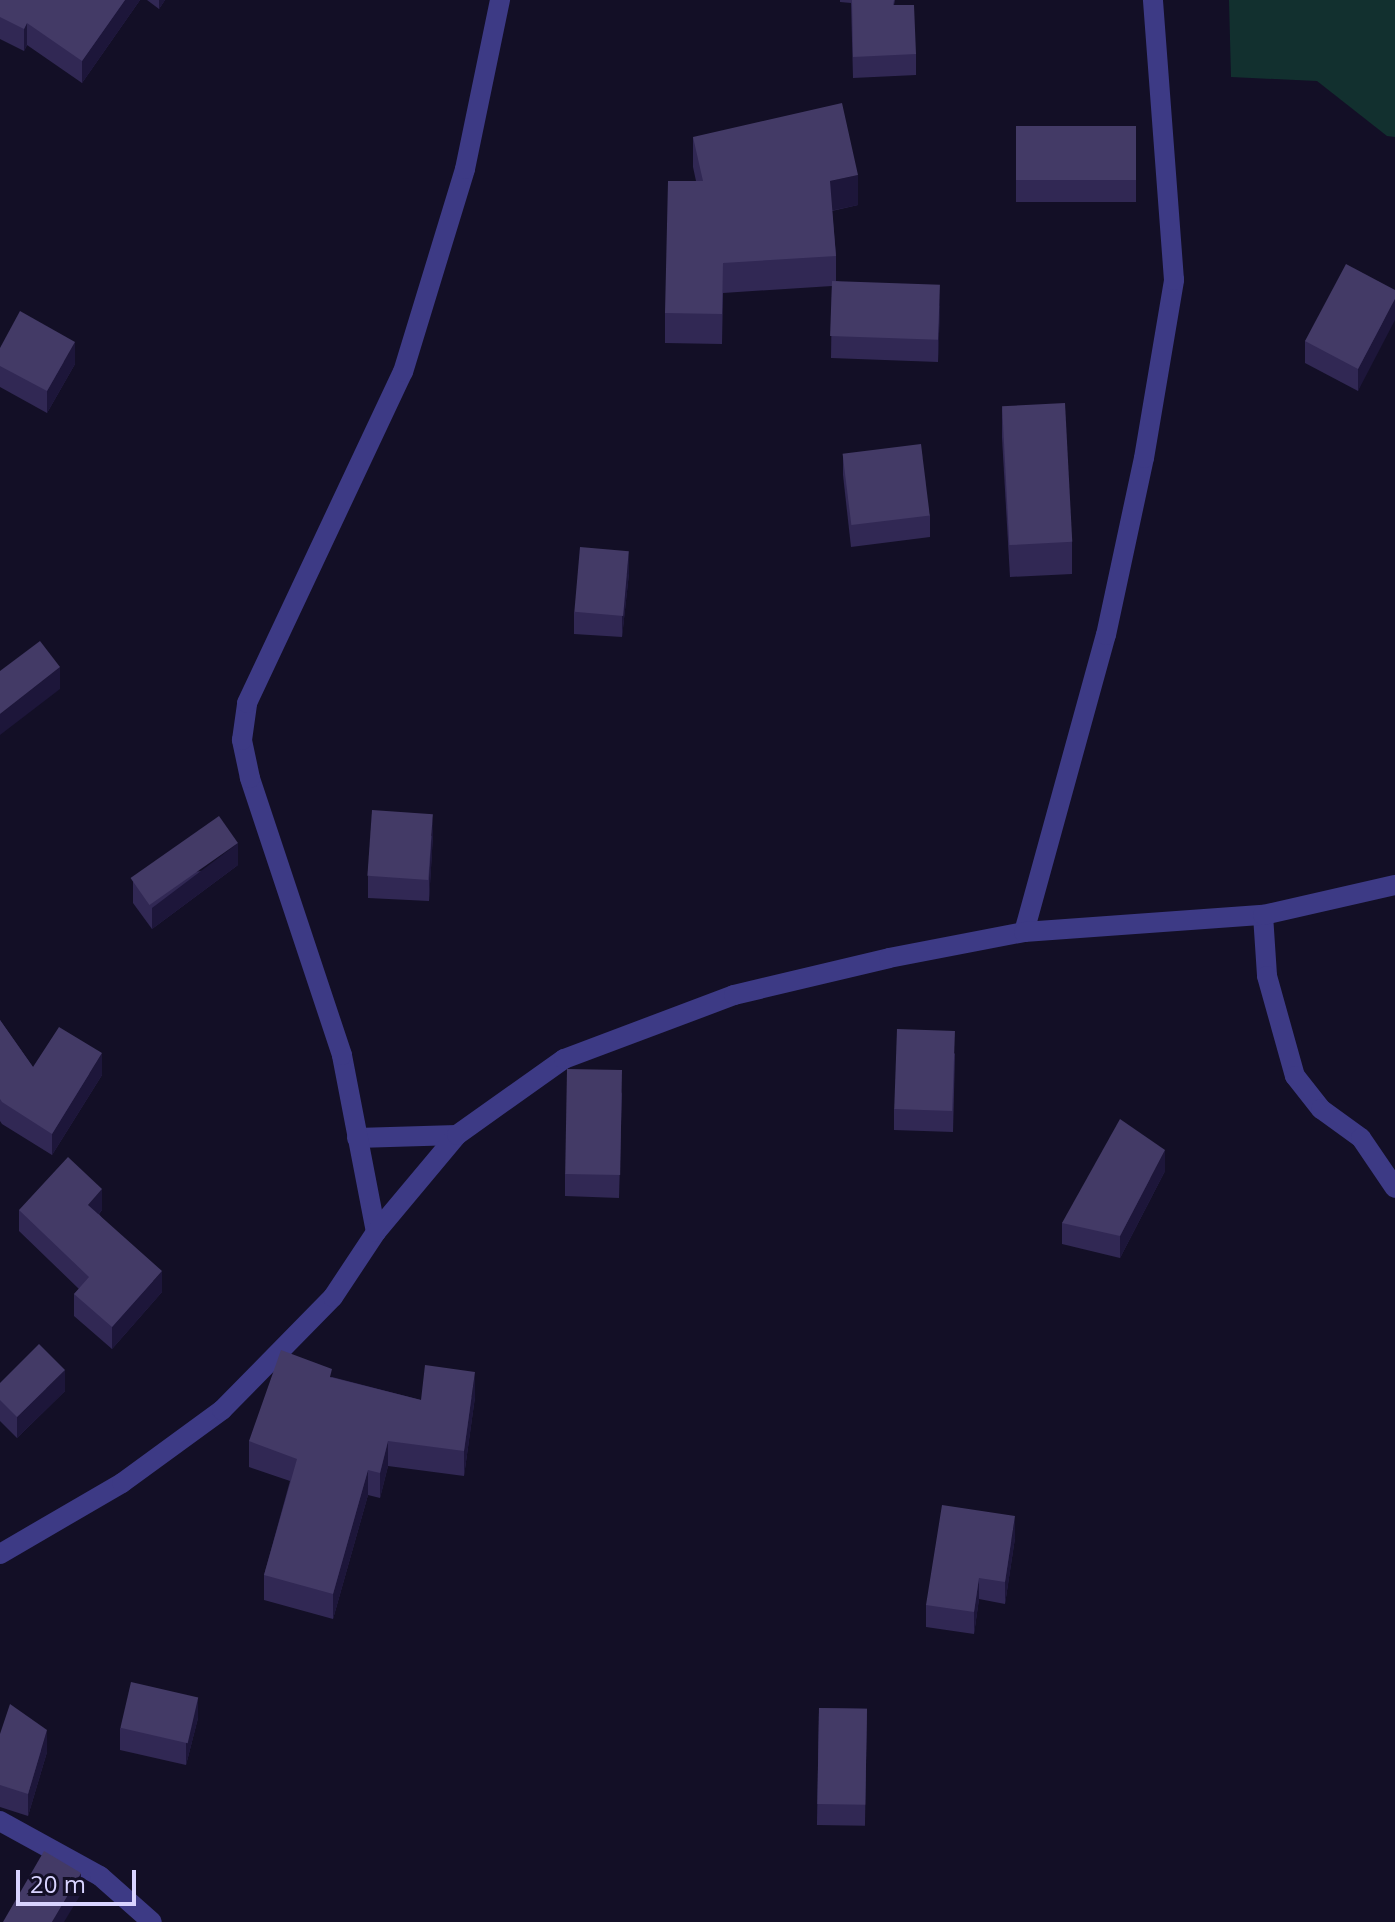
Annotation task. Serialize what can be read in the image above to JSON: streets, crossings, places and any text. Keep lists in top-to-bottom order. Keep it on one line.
{"scale_bar":"20 m"}
